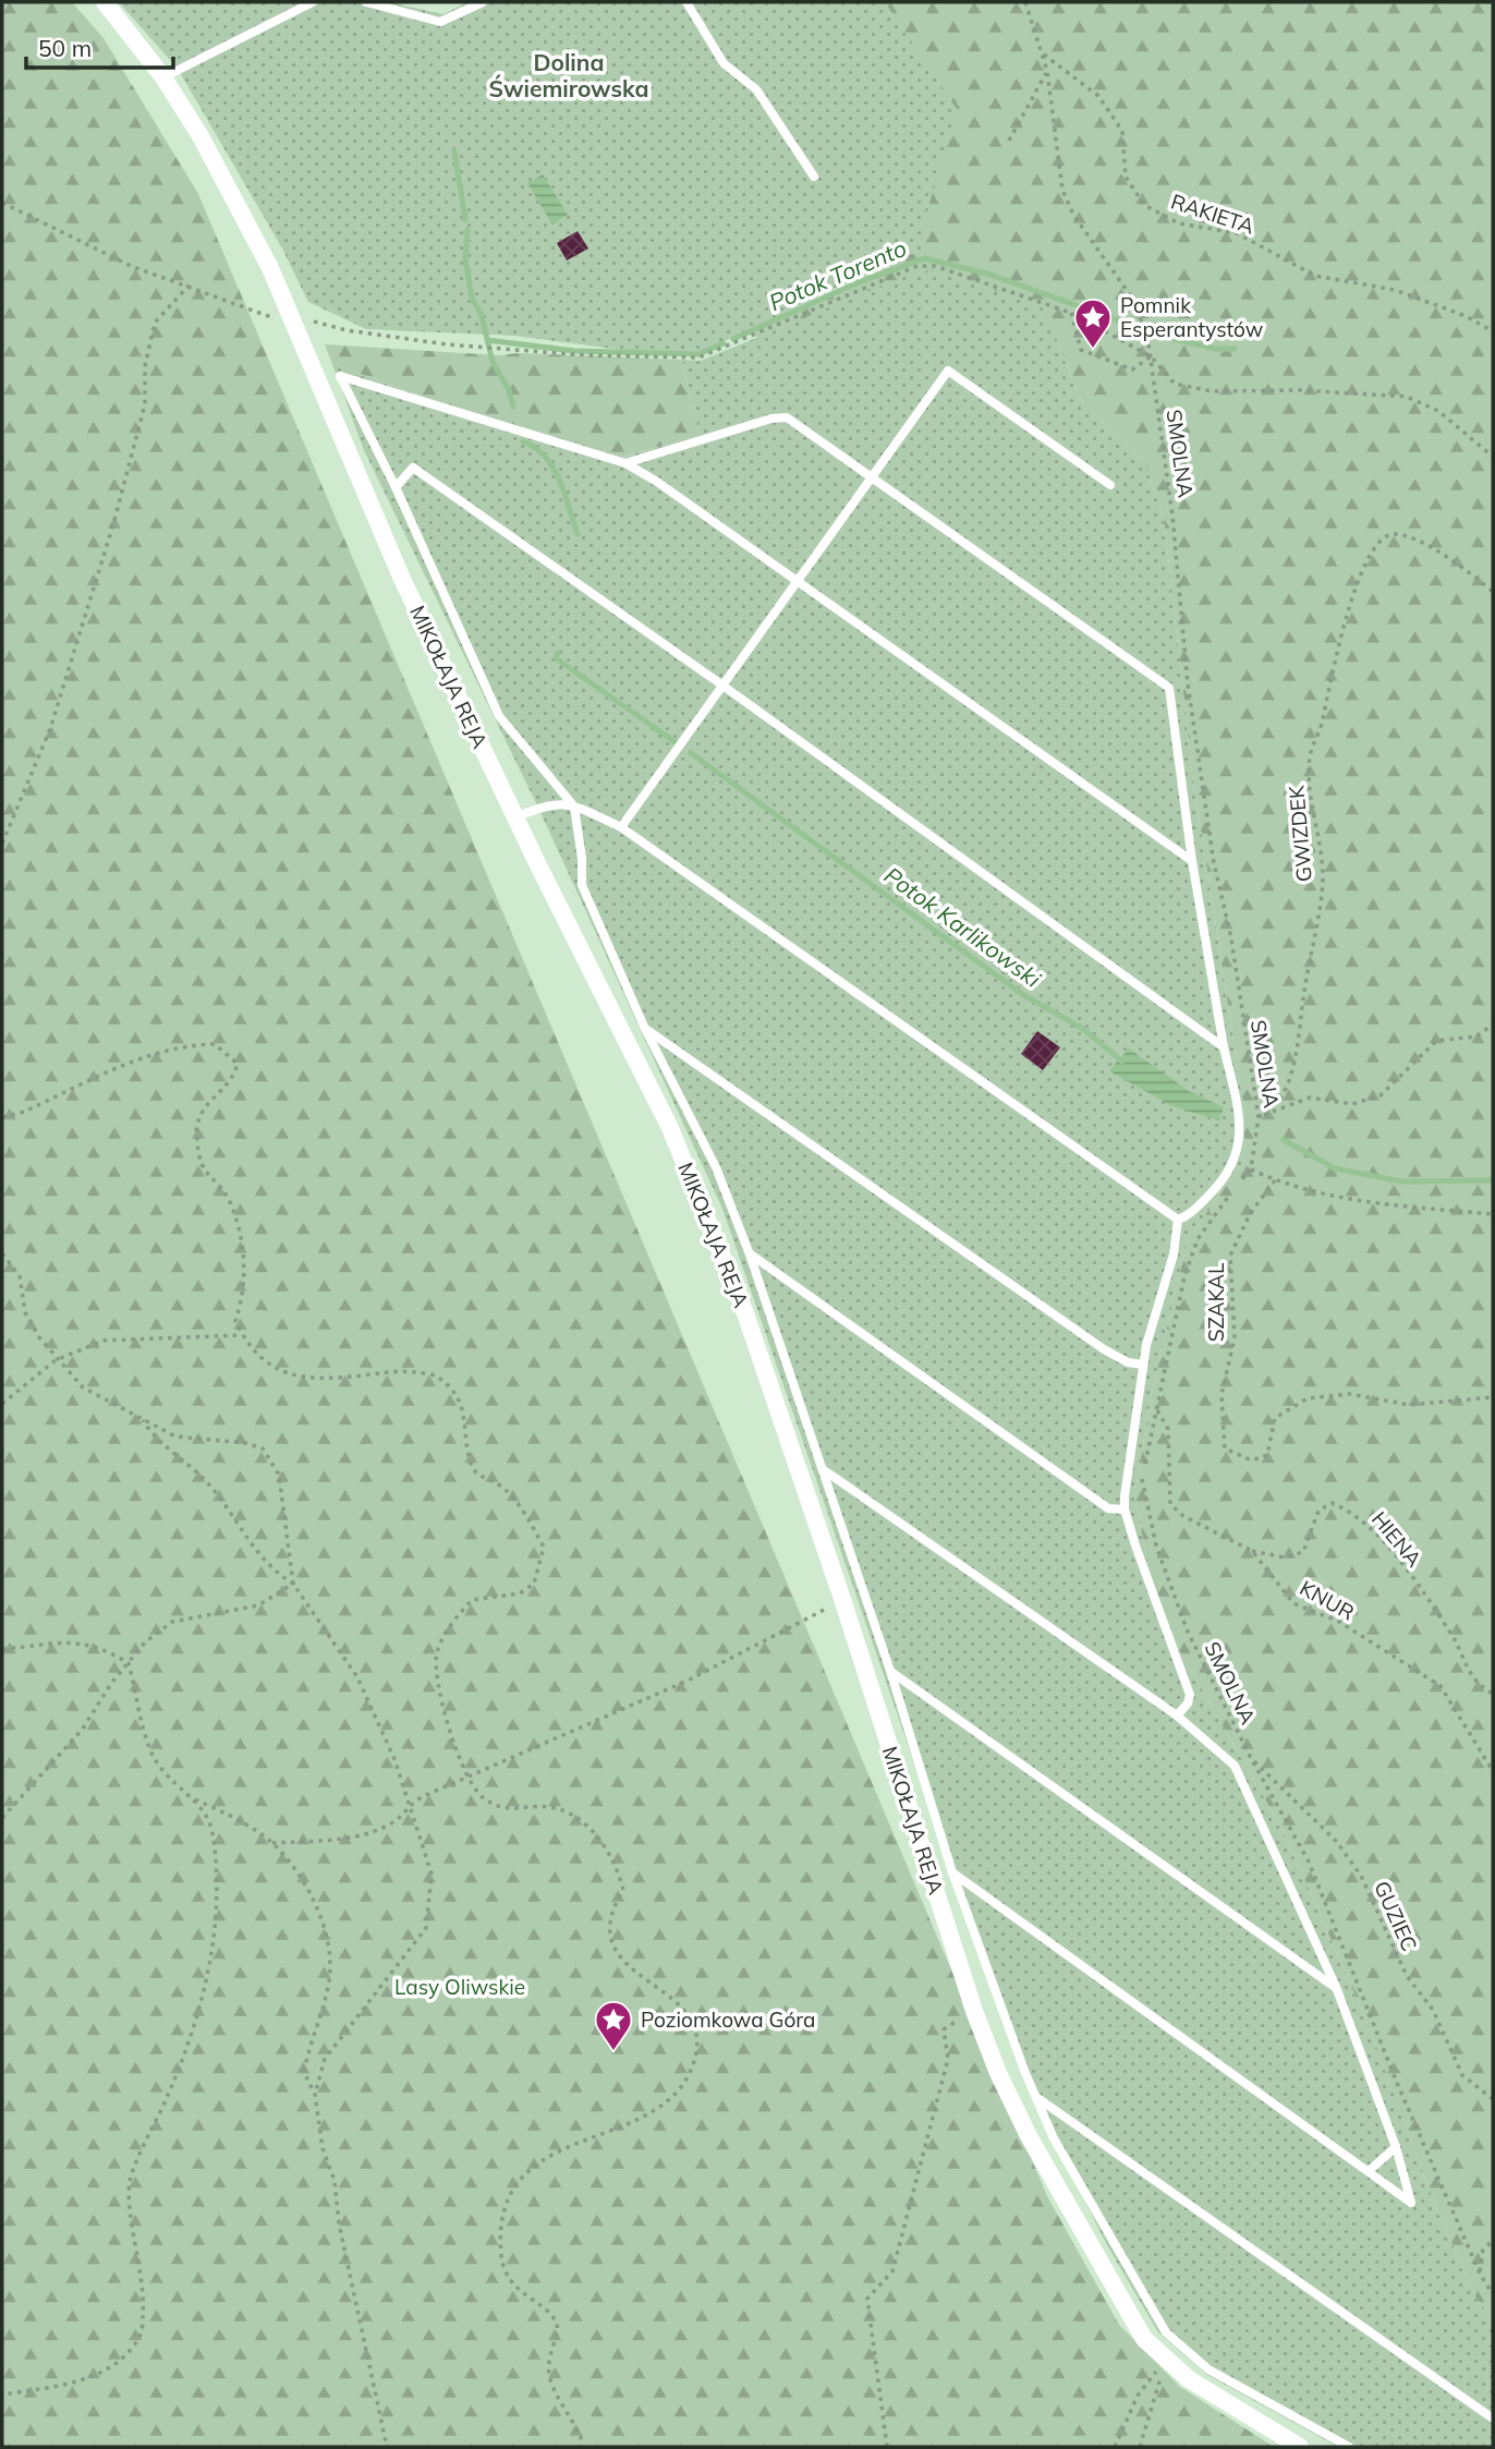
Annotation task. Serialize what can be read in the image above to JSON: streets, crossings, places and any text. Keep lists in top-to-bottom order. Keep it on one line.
{"streets":{"street":["MIKOŁAJA REJA"],"path":["RAKIETA","SMOLNA","GWIZDEK","SZAKAL","HIENA","KNUR","GUZIEC"]},"crossings":[["RAKIETA","SMOLNA"],["SMOLNA","GWIZDEK"],["SMOLNA","KNUR"],["SMOLNA","GUZIEC"],["HIENA","KNUR"]],"districts":["Dolina Świemirowska"],"water":["Potok Torento","Potok Karlikowski"],"parks":["Lasy Oliwskie"],"places":{"place":["Pomnik Esperantystów","Poziomkowa Góra"]},"scale_bar":"50 m"}
